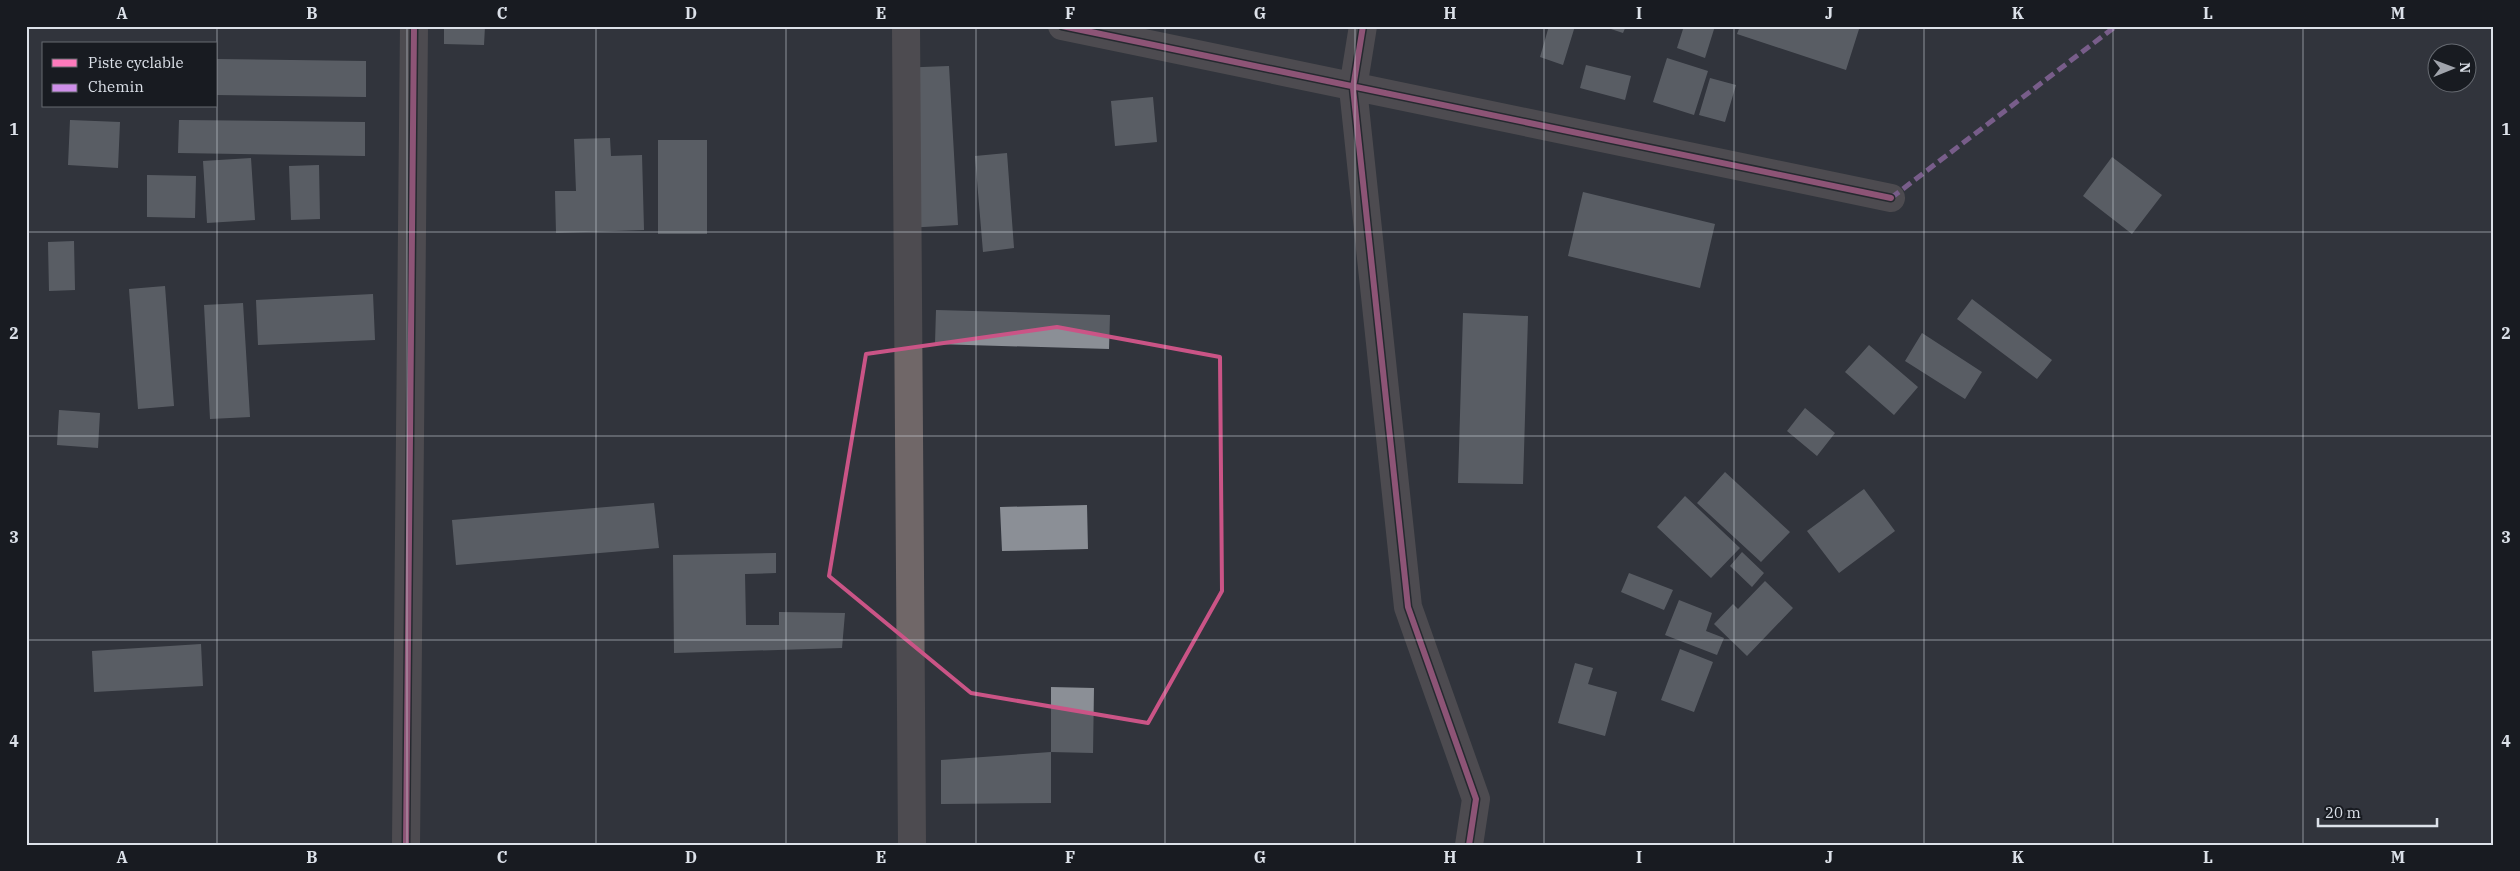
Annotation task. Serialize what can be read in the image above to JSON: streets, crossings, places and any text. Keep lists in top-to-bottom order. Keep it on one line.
{"legend":["Piste cyclable","Chemin"],"scale_bar":"20 m","north":"right","grid":{"columns":["A","B","C","D","E","F","G","H","I","J","K","L","M"],"rows":["1","2","3","4"]}}
